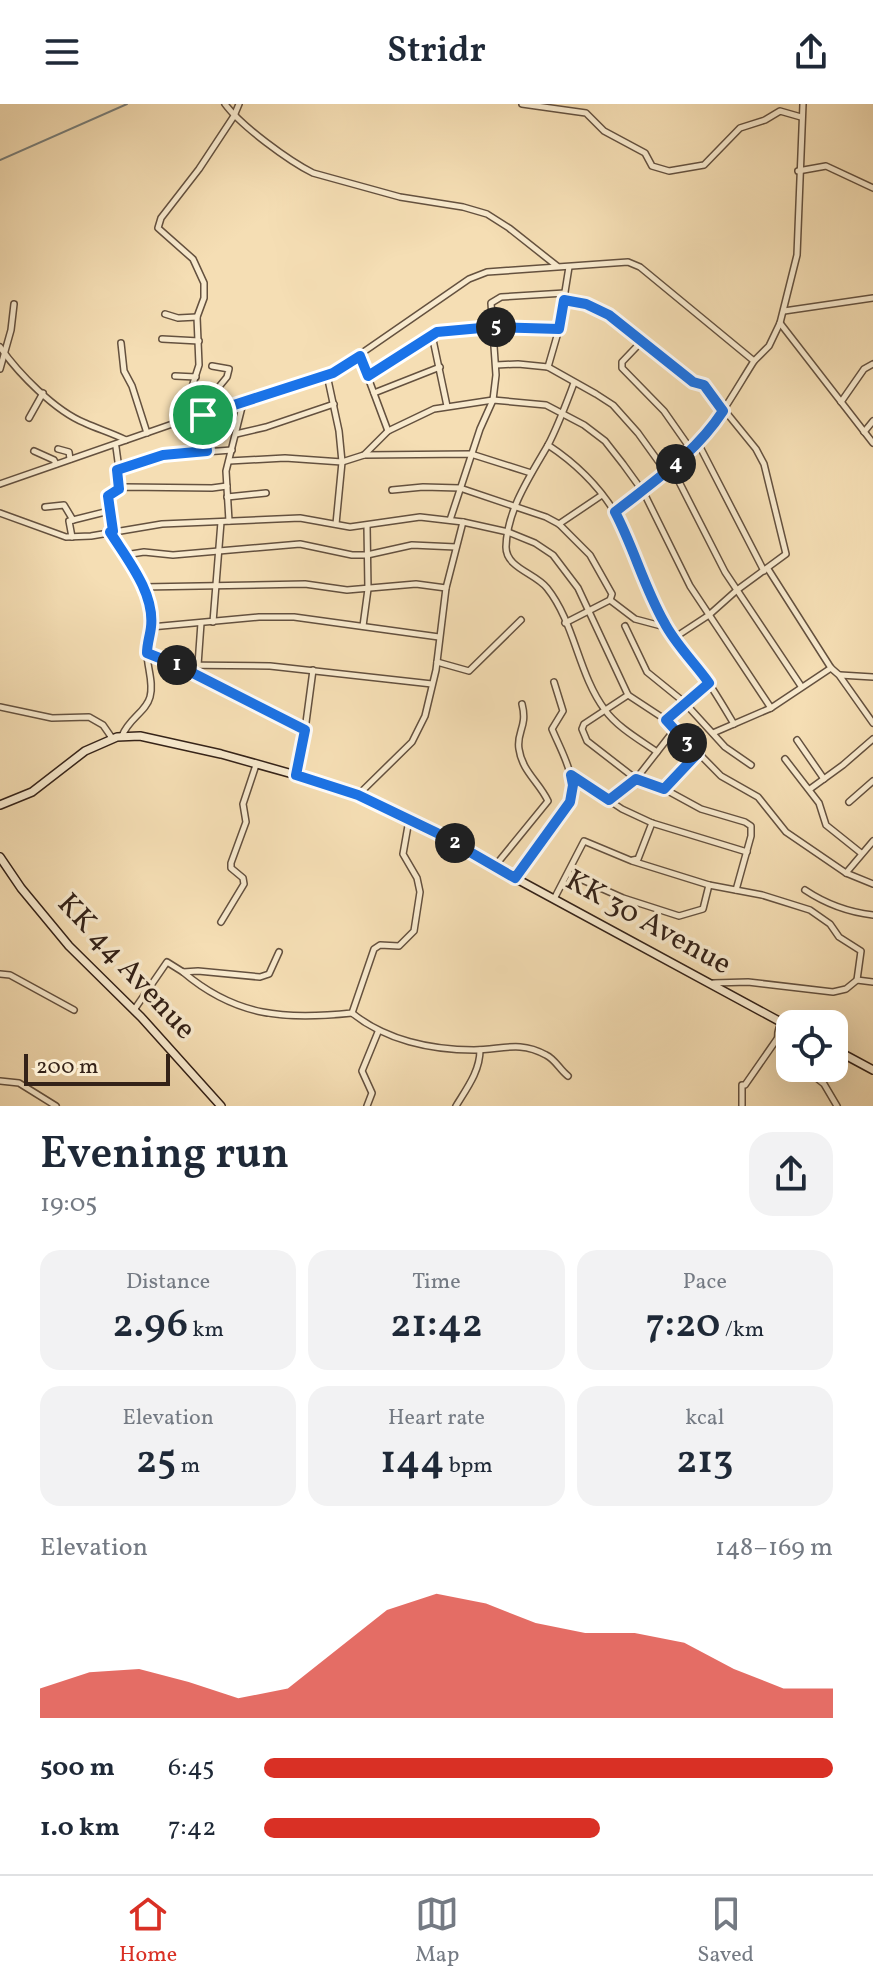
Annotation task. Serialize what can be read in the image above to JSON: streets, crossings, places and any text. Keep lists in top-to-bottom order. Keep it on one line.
{"streets":{"main road":["KK 30 Avenue","KK 44 Avenue"]},"scale_bar":"200 m","page":{"header":"Stridr","pins":["5","4","1","3","2"],"scale":"200 m","heading":["Evening run","19:05"],"stats":[["Distance","2.96 km"],["Time","21:42"],["Pace","7:20 /km"],["Elevation","25 m"],["Heart rate","144 bpm"],["kcal","213"]],"chart":["Elevation","148–169 m"],"list":[{"name":"500 m","note":"6:45"},{"name":"1.0 km","note":"7:42"}],"tabs":["Home","Map","Saved"]}}
